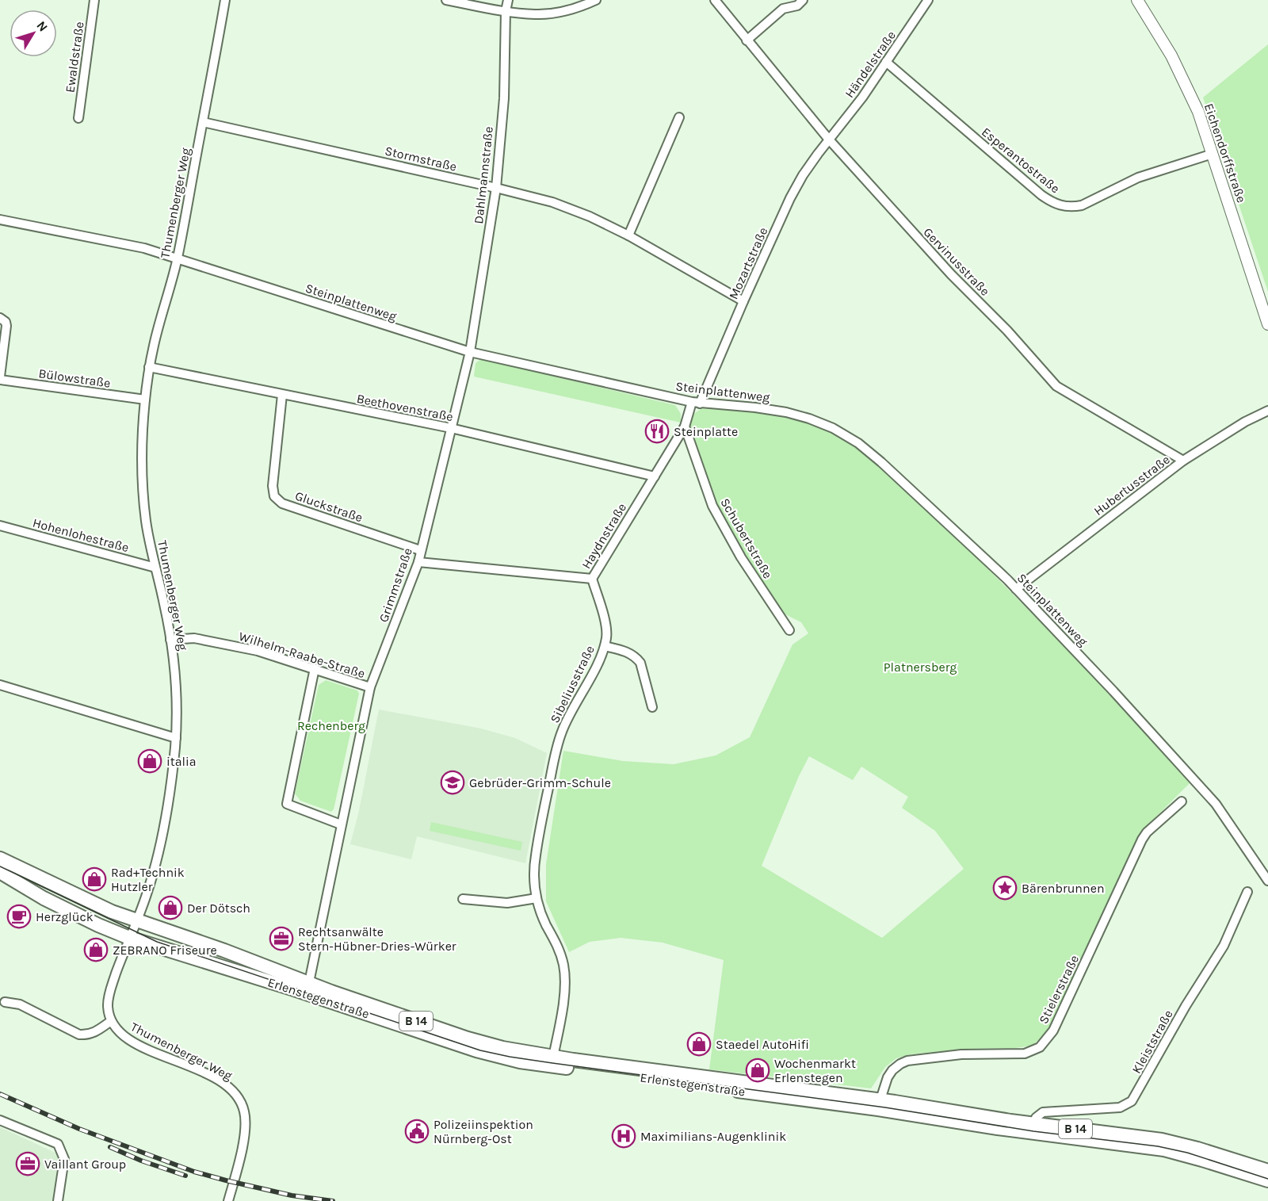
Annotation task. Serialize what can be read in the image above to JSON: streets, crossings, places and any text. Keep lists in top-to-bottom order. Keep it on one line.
{"streets":{"main road":["Erlenstegenstraße","B 14"],"street":["Ewaldstraße","Händelstraße","Eichendorffstraße","Stormstraße","Esperantostraße","Dahlmannstraße","Thumenberger Weg","Gervinusstraße","Mozartstraße","Steinplattenweg","Bülowstraße","Beethovenstraße","Hubertusstraße","Gluckstraße","Hohenlohestraße","Haydnstraße","Schubertstraße","Grimmstraße","Wilhelm-Raabe-Straße","Sibeliusstraße","Stielerstraße","Kleiststraße"]},"crossings":[["Händelstraße","Esperantostraße"],["Händelstraße","Gervinusstraße"],["Händelstraße","Mozartstraße"],["Eichendorffstraße","Esperantostraße"],["Stormstraße","Dahlmannstraße"],["Stormstraße","Thumenberger Weg"],["Stormstraße","Mozartstraße"],["Dahlmannstraße","Steinplattenweg"],["Dahlmannstraße","Grimmstraße"],["Thumenberger Weg","Steinplattenweg"],["Thumenberger Weg","Bülowstraße"],["Thumenberger Weg","Beethovenstraße"],["Thumenberger Weg","Hohenlohestraße"],["Thumenberger Weg","Wilhelm-Raabe-Straße"],["Thumenberger Weg","Erlenstegenstraße"],["Thumenberger Weg","B 14"],["Gervinusstraße","Mozartstraße"],["Gervinusstraße","Hubertusstraße"],["Mozartstraße","Steinplattenweg"],["Mozartstraße","Haydnstraße"],["Steinplattenweg","Hubertusstraße"],["Steinplattenweg","Haydnstraße"],["Steinplattenweg","Grimmstraße"],["Beethovenstraße","Gluckstraße"],["Beethovenstraße","Haydnstraße"],["Beethovenstraße","Grimmstraße"],["Gluckstraße","Grimmstraße"],["Haydnstraße","Schubertstraße"],["Haydnstraße","Grimmstraße"],["Haydnstraße","Sibeliusstraße"],["Grimmstraße","Wilhelm-Raabe-Straße"],["Grimmstraße","Erlenstegenstraße"],["Sibeliusstraße","Erlenstegenstraße"],["Stielerstraße","Erlenstegenstraße"],["Erlenstegenstraße","B 14"],["Erlenstegenstraße","Kleiststraße"]],"parks":["Platnersberg","Rechenberg"],"places":{"restaurant":["Steinplatte"],"shop":["italia","Rad+Technik Hutzler","Der Dötsch","ZEBRANO Friseure","Staedel AutoHifi","Wochenmarkt Erlenstegen"],"school or university":["Gebrüder-Grimm-Schule"],"place":["Bärenbrunnen"],"cafe":["Herzglück"],"office":["Rechtsanwälte Stern-Hübner-Dries-Würker","Vaillant Group"],"public building":["Polizeiinspektion Nürnberg-Ost"],"hospital":["Maximilians-Augenklinik"]},"north":"top right"}
